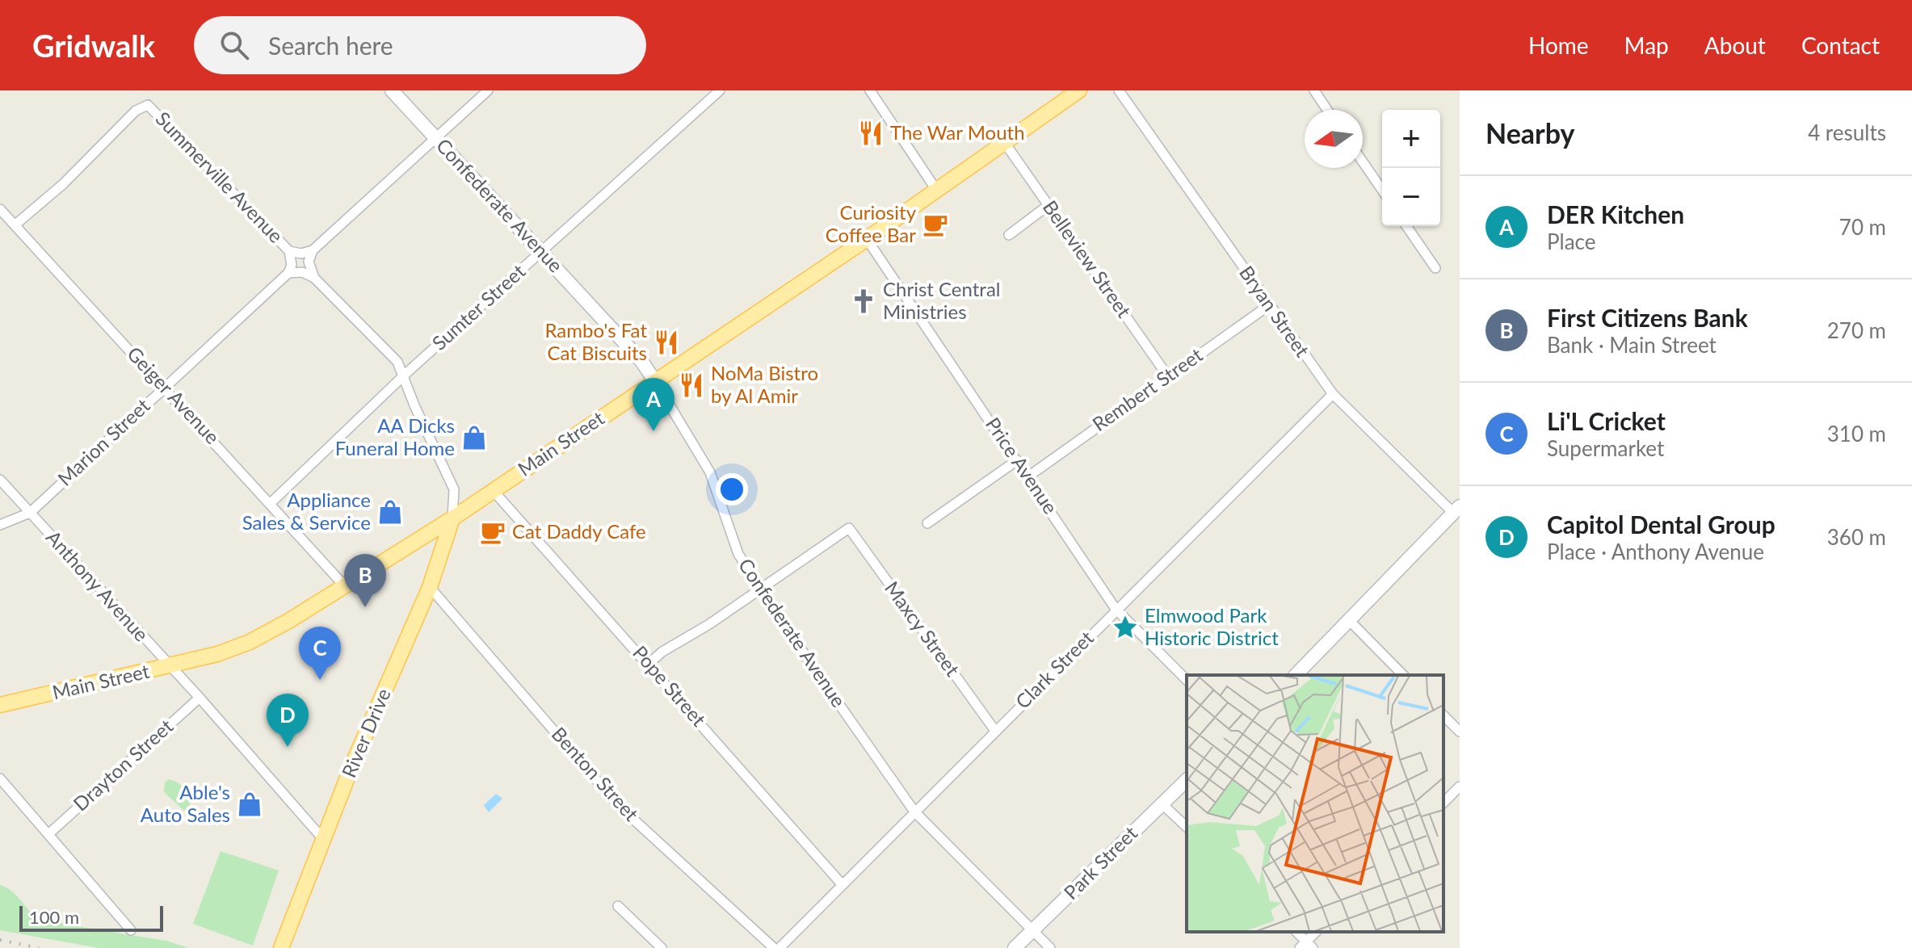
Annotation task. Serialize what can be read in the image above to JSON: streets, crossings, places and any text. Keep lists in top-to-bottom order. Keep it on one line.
{"streets":{"main road":["Main Street","River Drive"],"street":["Summerville Avenue","Confederate Avenue","Belleview Street","Sumter Street","Bryan Street","Rembert Street","Geiger Avenue","Marion Street","Price Avenue","Anthony Avenue","Maxcy Street","Clark Street","Pope Street","Drayton Street","Benton Street","Park Street"]},"crossings":[["Summerville Avenue","Geiger Avenue"],["Confederate Avenue","Sumter Street"],["Confederate Avenue","Main Street"],["Confederate Avenue","Maxcy Street"],["Confederate Avenue","Clark Street"],["Confederate Avenue","Park Street"],["Belleview Street","Rembert Street"],["Belleview Street","Main Street"],["Sumter Street","Geiger Avenue"],["Bryan Street","Rembert Street"],["Bryan Street","Clark Street"],["Rembert Street","Price Avenue"],["Geiger Avenue","Marion Street"],["Geiger Avenue","Main Street"],["Marion Street","Anthony Avenue"],["Main Street","Price Avenue"],["Main Street","Anthony Avenue"],["Main Street","Pope Street"],["Main Street","River Drive"],["Price Avenue","Clark Street"],["Anthony Avenue","River Drive"],["Anthony Avenue","Drayton Street"],["Maxcy Street","Clark Street"],["Clark Street","Pope Street"],["River Drive","Benton Street"]],"places":{"restaurant":["The War Mouth","Rambo's Fat Cat Biscuits","NoMa Bistro by Al Amir"],"cafe":["Curiosity Coffee Bar","Cat Daddy Cafe"],"church":["Christ Central Ministries"],"shop":["AA Dicks Funeral Home","Appliance Sales & Service","Able's Auto Sales"],"place":["Elmwood Park Historic District"]},"scale_bar":"100 m","north":"left","page":{"header":"Gridwalk","search":"Search here","nav":["Home","Map","About","Contact"],"heading":["Nearby","4 results"],"map_buttons":["+","−"],"list":[{"mark":"A","name":"DER Kitchen","note":"Place","value":"70 m"},{"mark":"B","name":"First Citizens Bank","note":"Bank · Main Street","value":"270 m"},{"mark":"C","name":"Li'L Cricket","note":"Supermarket","value":"310 m"},{"mark":"D","name":"Capitol Dental Group","note":"Place · Anthony Avenue","value":"360 m"}],"pins":["A","B","C","D"],"scale":"100 m"}}
